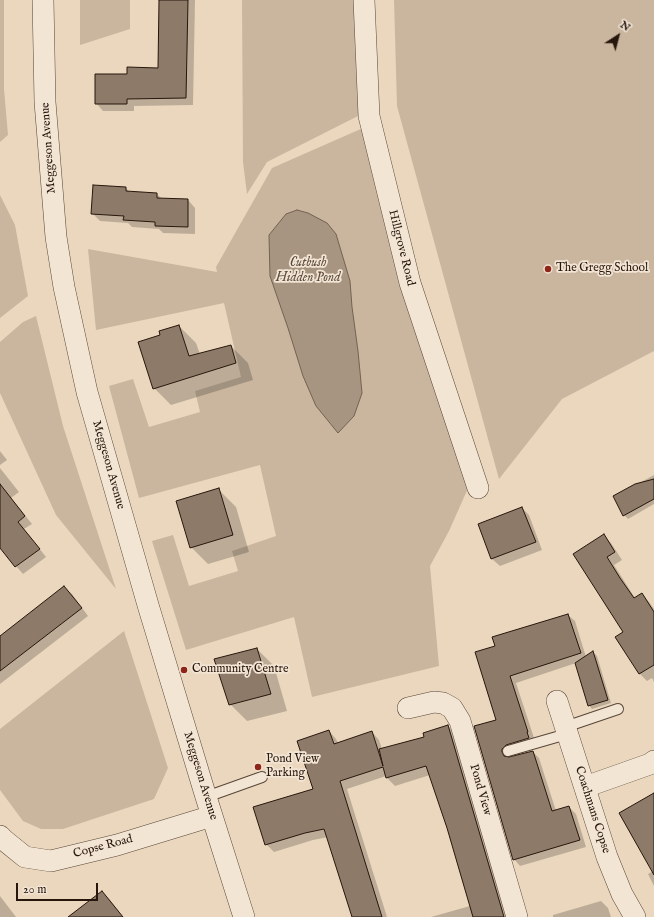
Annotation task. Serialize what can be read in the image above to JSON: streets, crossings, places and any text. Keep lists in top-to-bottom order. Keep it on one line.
{"streets":{"street":["Meggeson Avenue","Hillgrove Road","Pond View","Coachmans Copse","Copse Road"]},"crossings":[["Meggeson Avenue","Copse Road"]],"water":["Cutbush Hidden Pond"],"places":["The Gregg School","Community Centre","Pond View Parking"],"scale_bar":"20 m","north":"top right"}
